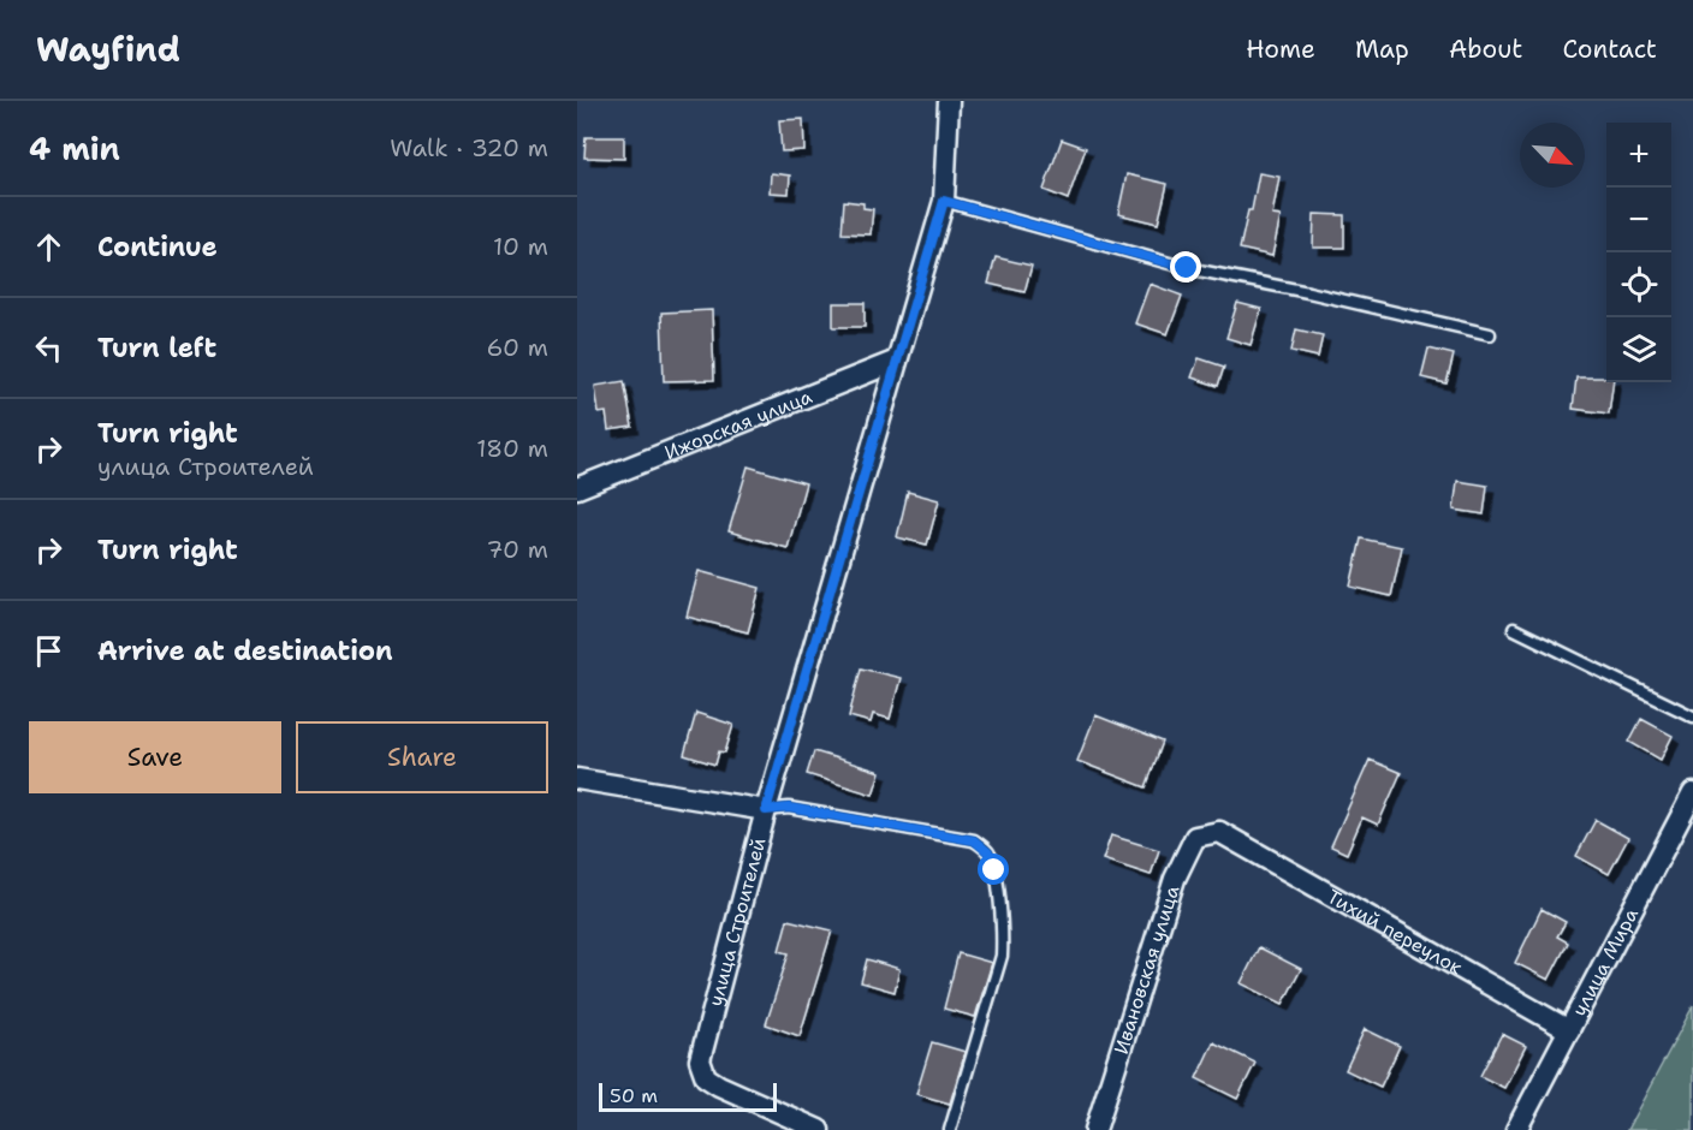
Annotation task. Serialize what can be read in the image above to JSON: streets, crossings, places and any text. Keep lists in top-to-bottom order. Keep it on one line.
{"streets":{"street":["Ижорская улица","улица Строителей","Тихий переулок","улица Мира","Ивановская улица"]},"crossings":[["Ижорская улица","улица Строителей"],["Тихий переулок","улица Мира"],["Тихий переулок","Ивановская улица"]],"scale_bar":"50 m","north":"bottom right","page":{"header":"Wayfind","nav":["Home","Map","About","Contact"],"heading":["4 min","Walk · 320 m"],"map_buttons":["+","−"],"list":[["Continue","10 m"],["Turn left","60 m"],["Turn right","улица Строителей","180 m"],["Turn right","70 m"],"Arrive at destination"],"buttons":["Save","Share"],"scale":"50 m"}}
